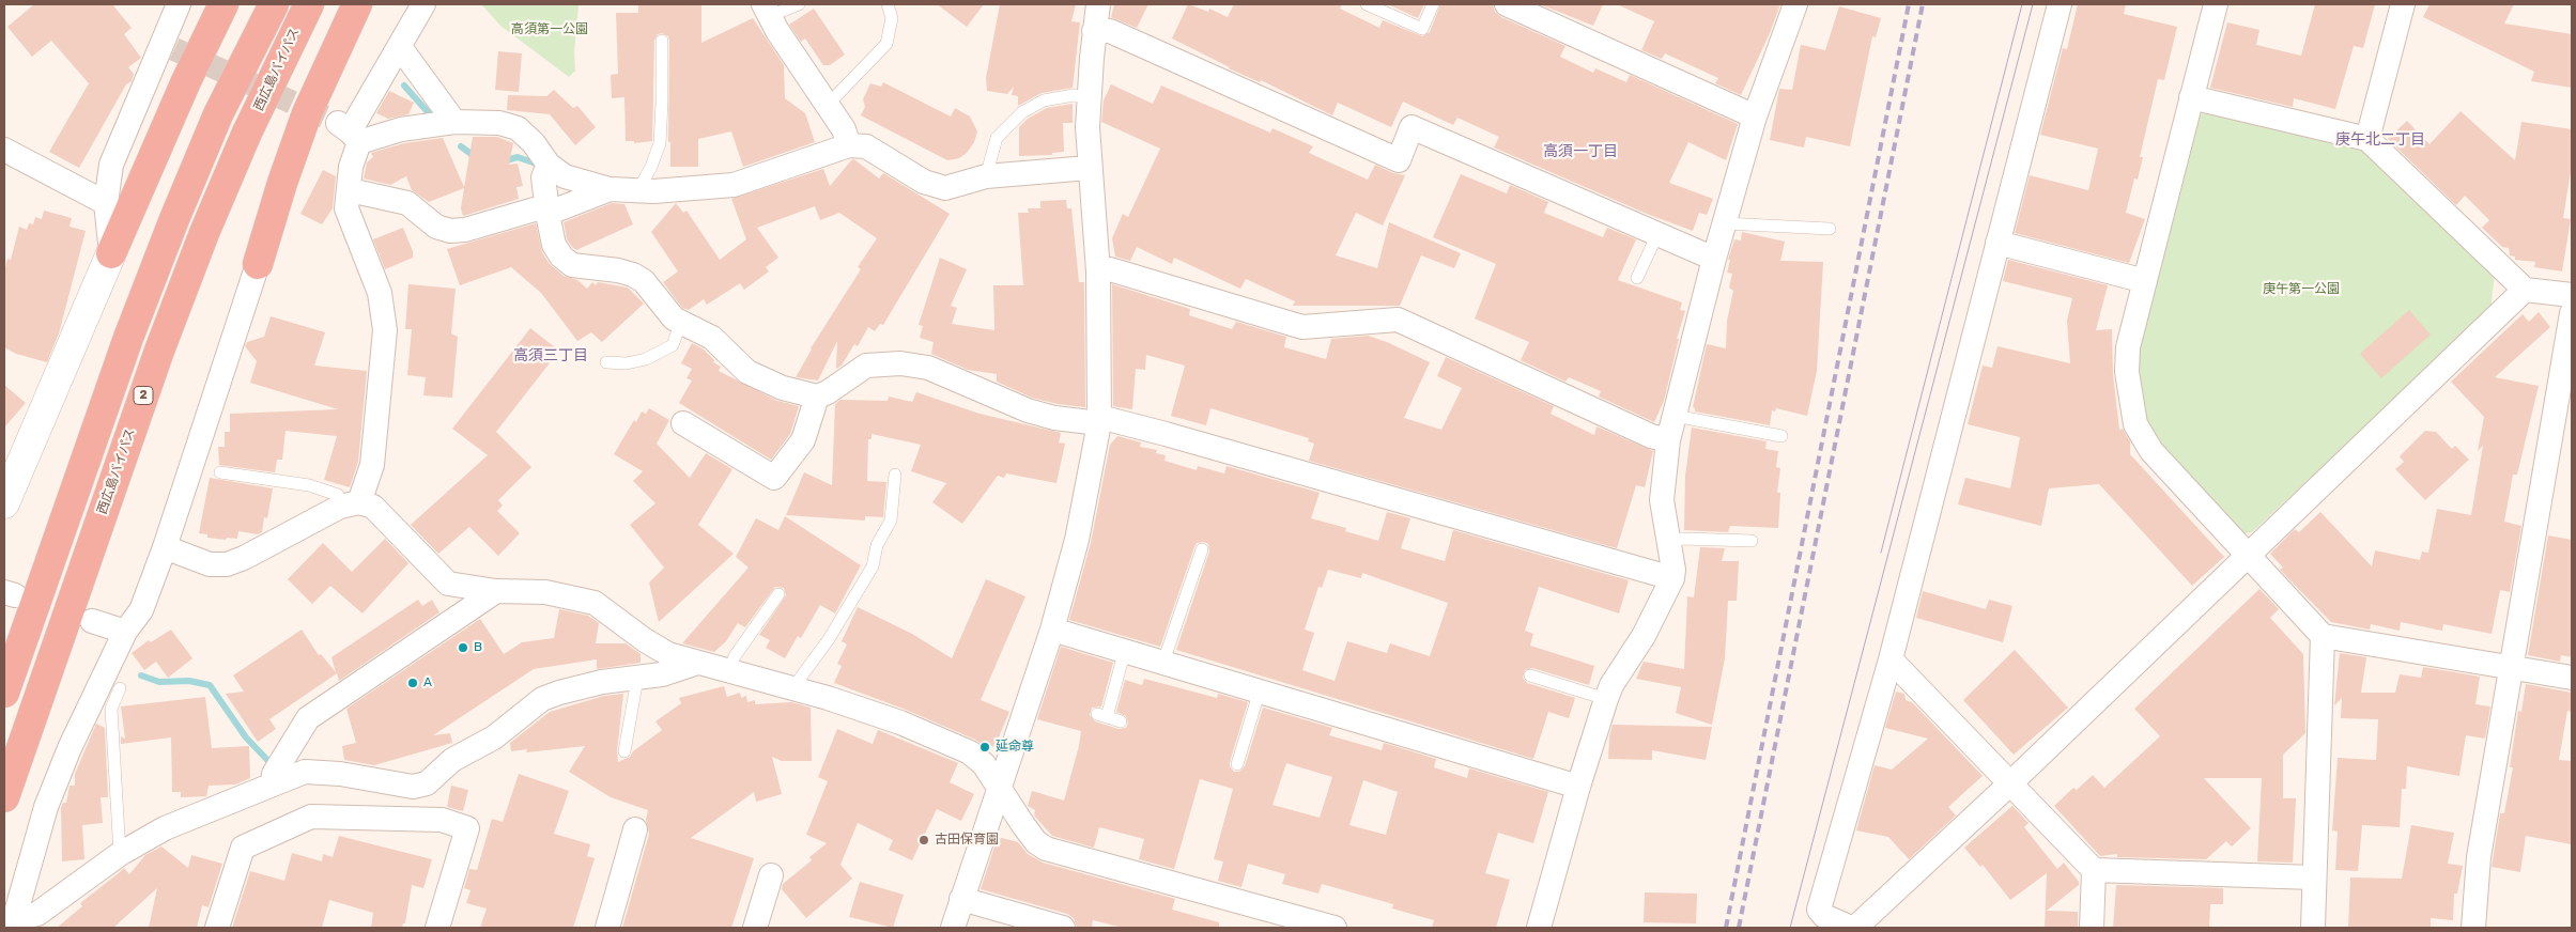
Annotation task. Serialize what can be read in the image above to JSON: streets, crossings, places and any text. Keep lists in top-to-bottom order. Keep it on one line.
{"streets":{"highway":["西広島バイパス","2"]},"districts":["庚午北二丁目","高須一丁目","高須三丁目"],"parks":["高須第一公園","庚午第一公園"],"places":["B","A","延命尊","古田保育園"]}
